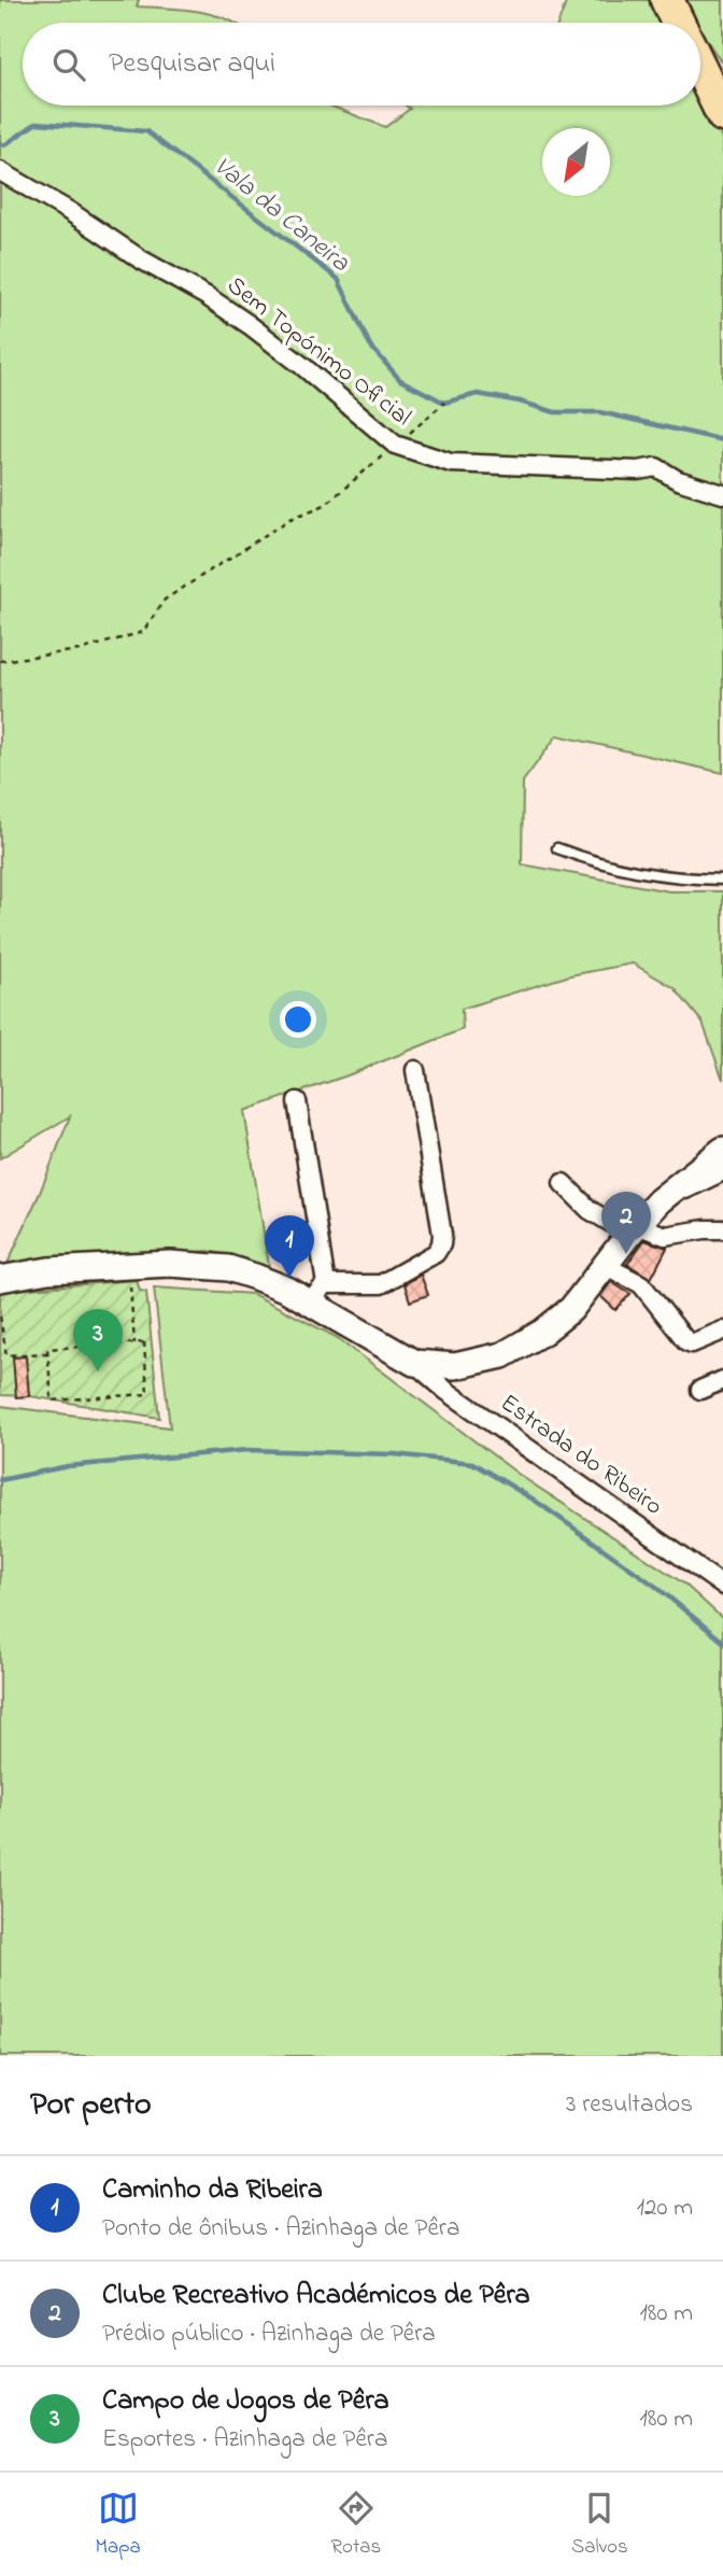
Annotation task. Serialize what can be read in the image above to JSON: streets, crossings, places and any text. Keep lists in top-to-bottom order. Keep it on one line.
{"streets":{"street":["Sem Topónimo Oficial","Estrada do Ribeiro"]},"water":["Vala da Caneira"],"north":"bottom left","page":{"search":"Pesquisar aqui","pins":["2","1","3"],"heading":["Por perto","3 resultados"],"list":[{"mark":"1","name":"Caminho da Ribeira","note":"Ponto de ônibus · Azinhaga de Pêra","value":"120 m"},{"mark":"2","name":"Clube Recreativo Académicos de Pêra","note":"Prédio público · Azinhaga de Pêra","value":"180 m"},{"mark":"3","name":"Campo de Jogos de Pêra","note":"Esportes · Azinhaga de Pêra","value":"180 m"}],"nav":["Mapa","Rotas","Salvos"]}}
